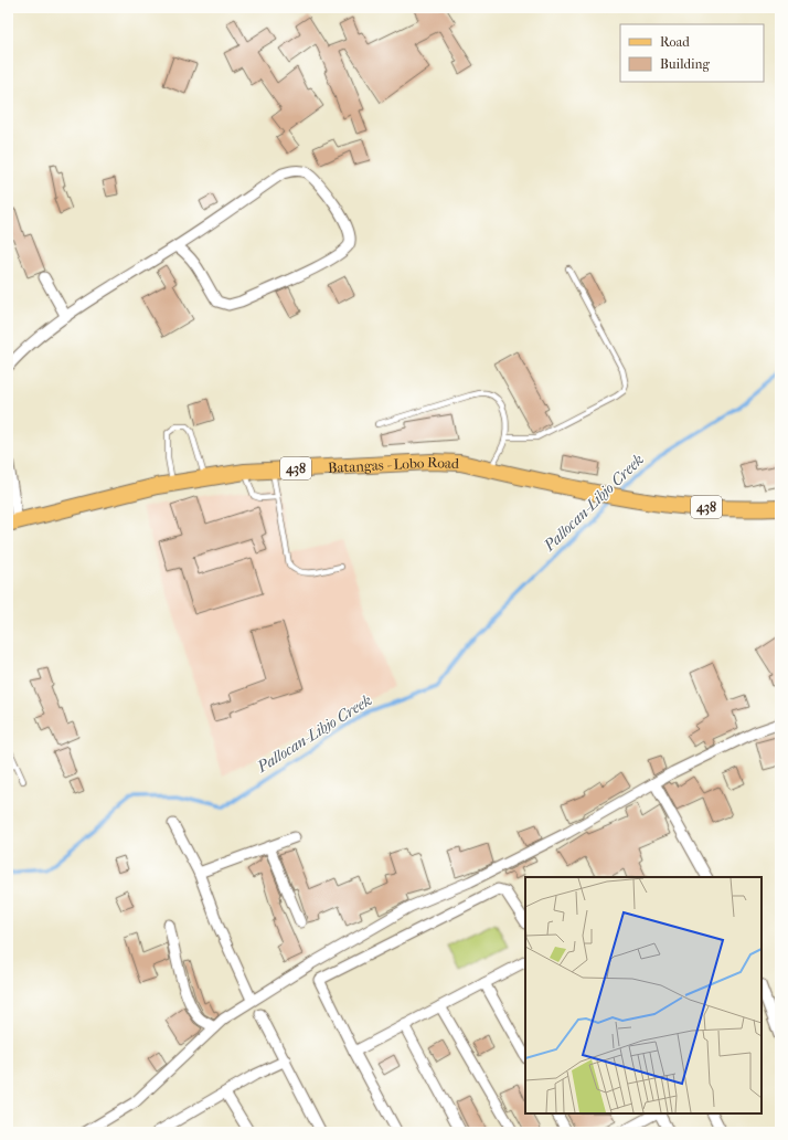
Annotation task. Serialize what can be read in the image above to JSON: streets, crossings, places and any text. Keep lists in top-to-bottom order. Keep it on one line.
{"streets":{"main road":["Batangas - Lobo Road","438"]},"water":["Pallocan-Libjo Creek"],"legend":["Road","Building"]}
